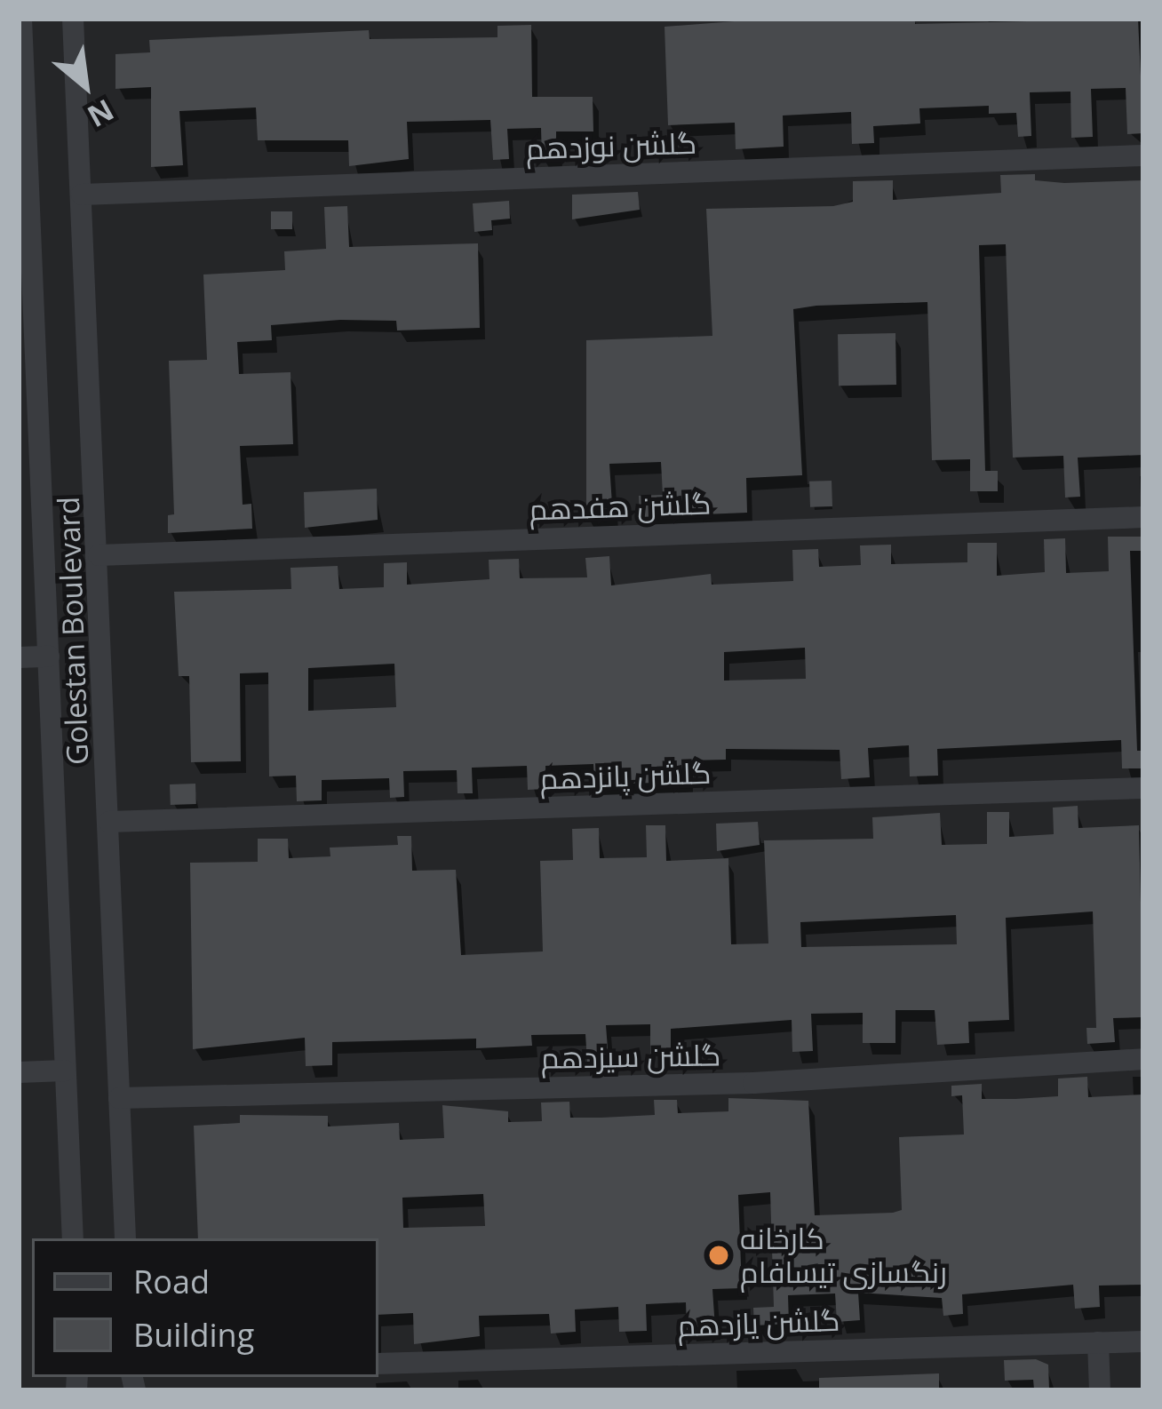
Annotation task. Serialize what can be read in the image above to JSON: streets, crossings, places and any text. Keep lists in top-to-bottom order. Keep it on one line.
{"streets":{"street":["گلشن نوزدهم","گلشن هفدهم","Golestan Boulevard","گلشن پانزدهم","گلشن سیزدهم","گلشن یازدهم"]},"crossings":[["گلشن نوزدهم","Golestan Boulevard"],["گلشن هفدهم","Golestan Boulevard"],["Golestan Boulevard","گلشن پانزدهم"],["Golestan Boulevard","گلشن سیزدهم"]],"places":["کارخانه رنگسازی تیسافام"],"legend":["Road","Building"],"north":"bottom right"}
